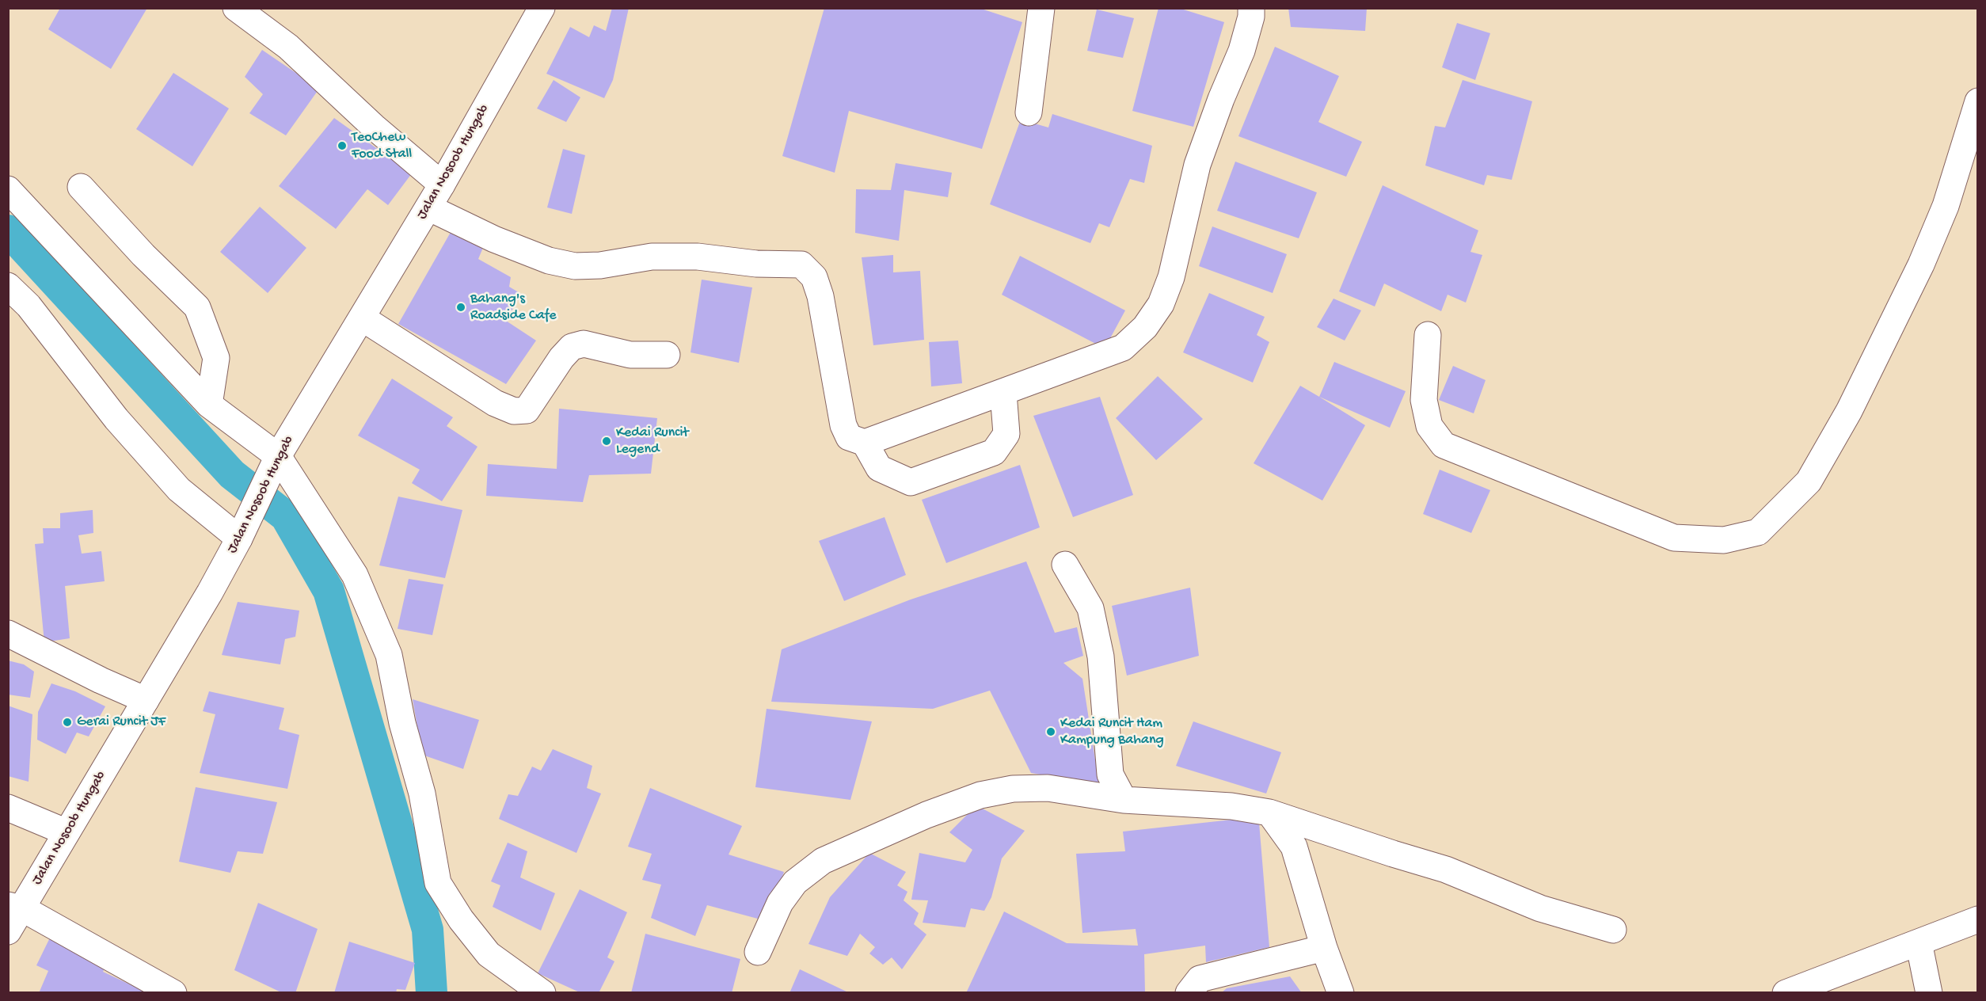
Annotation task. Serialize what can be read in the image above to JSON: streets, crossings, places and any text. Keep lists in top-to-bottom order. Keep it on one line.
{"streets":{"street":["Jalan Nosoob Hungab"]},"places":["TeoChew Food Stall","Bahang's Roadside Cafe","Kedai Runcit Legend","Gerai Runcit JF","Kedai Runcit Ham Kampung Bahang"]}
